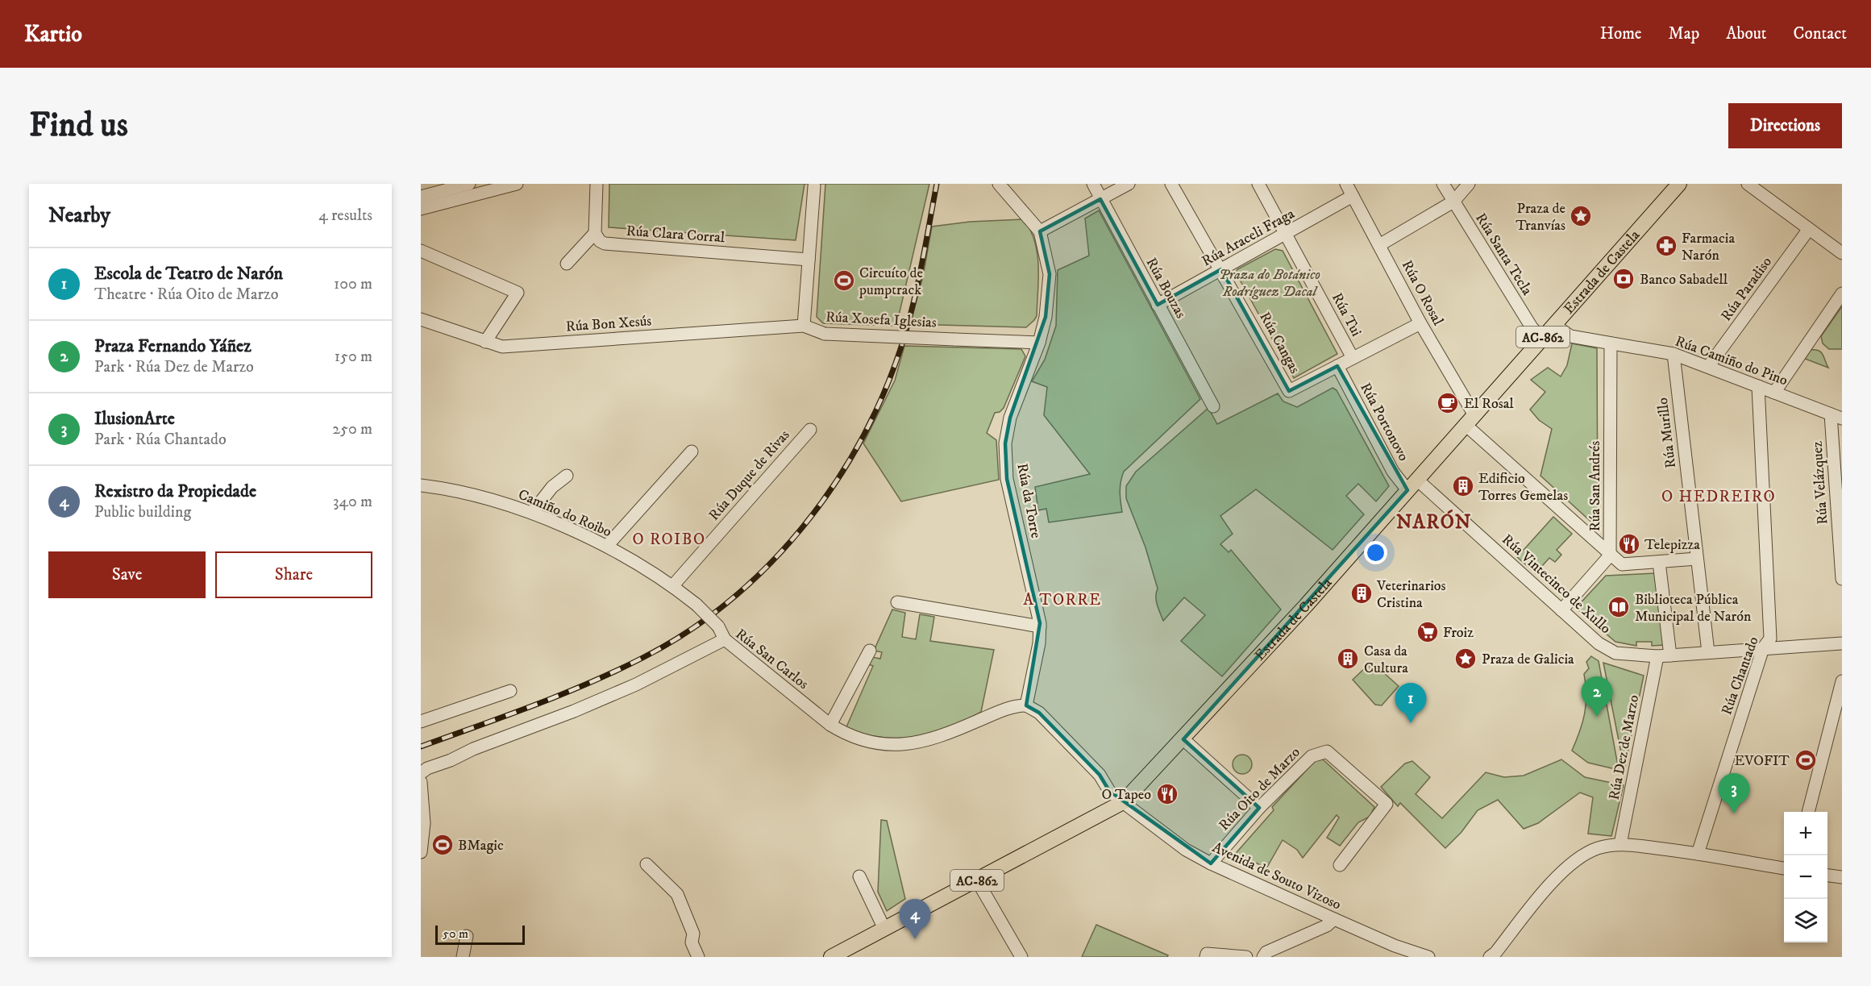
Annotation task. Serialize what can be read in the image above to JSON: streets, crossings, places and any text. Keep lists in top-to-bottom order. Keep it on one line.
{"streets":{"main road":["Estrada de Castela","AC-862"],"street":["Rúa Clara Corral","Rúa Araceli Fraga","Rúa Santa Tecla","Rúa Bouzas","Rúa Paradiso","Rúa O Rosal","Rúa Tui","Rúa Xosefa Iglesias","Rúa Bon Xesús","Rúa Cangas","Rúa Camiño do Pino","Rúa Portonovo","Rúa Murillo","Rúa Duque de Rivas","Rúa Velázquez","Rúa San Andrés","Rúa da Torre","Camiño do Roibo","Rúa Vintecinco de Xullo","Rúa San Carlos","Rúa Chantado","Rúa Dez de Marzo","Rúa Oito de Marzo","Avenida de Souto Vizoso"]},"crossings":[["Rúa Clara Corral","Rúa Xosefa Iglesias"],["Rúa Araceli Fraga","Rúa Bouzas"],["Rúa Araceli Fraga","Rúa O Rosal"],["Rúa Araceli Fraga","Rúa Tui"],["Rúa Araceli Fraga","Rúa Cangas"],["Rúa Santa Tecla","Estrada de Castela"],["Estrada de Castela","Rúa O Rosal"],["Estrada de Castela","Rúa Camiño do Pino"],["Estrada de Castela","Rúa Portonovo"],["Estrada de Castela","Rúa Vintecinco de Xullo"],["Estrada de Castela","Avenida de Souto Vizoso"],["Rúa Paradiso","Rúa Camiño do Pino"],["Rúa O Rosal","Rúa Murillo"],["Rúa O Rosal","Rúa San Andrés"],["Rúa O Rosal","Rúa Dez de Marzo"],["Rúa Xosefa Iglesias","Rúa Bon Xesús"],["Rúa Xosefa Iglesias","Rúa da Torre"],["Rúa Cangas","Rúa Portonovo"],["Rúa Camiño do Pino","Rúa Murillo"],["Rúa Camiño do Pino","Rúa Velázquez"],["Rúa Camiño do Pino","Rúa San Andrés"],["Rúa Camiño do Pino","Rúa Chantado"],["Rúa Portonovo","Rúa Vintecinco de Xullo"],["Rúa Murillo","Rúa Vintecinco de Xullo"],["Rúa Duque de Rivas","Camiño do Roibo"],["Rúa da Torre","Rúa San Carlos"],["Camiño do Roibo","Rúa San Carlos"],["Rúa Vintecinco de Xullo","Rúa Chantado"],["Rúa Vintecinco de Xullo","Rúa Dez de Marzo"],["Rúa Oito de Marzo","Avenida de Souto Vizoso"]],"districts":["O HEDREIRO","NARÓN","O ROIBO","A TORRE"],"parks":["Praza do Botánico Rodríguez Dacal"],"places":{"place":["Praza de Tranvías","Praza de Galicia"],"pharmacy":["Farmacia Narón"],"bank":["Banco Sabadell"],"sports":["Circuíto de pumptrack","EVOFIT","BMagic"],"cafe":["El Rosal"],"building":["Edificio Torres Gemelas","Veterinarios Cristina","Casa da Cultura"],"restaurant":["Telepizza","O Tapeo"],"library":["Biblioteca Pública Municipal de Narón"],"supermarket":["Froiz"]},"scale_bar":"50 m","page":{"header":"Kartio","nav":["Home","Map","About","Contact"],"buttons":["Directions",["Save","Share"]],"title":"Find us","heading":["Nearby","4 results"],"list":[{"mark":"1","name":"Escola de Teatro de Narón","note":"Theatre · Rúa Oito de Marzo","value":"100 m"},{"mark":"2","name":"Praza Fernando Yáñez","note":"Park · Rúa Dez de Marzo","value":"150 m"},{"mark":"3","name":"IlusionArte","note":"Park · Rúa Chantado","value":"250 m"},{"mark":"4","name":"Rexistro da Propiedade","note":"Public building","value":"340 m"}],"pins":["2","1","3","4"],"map_buttons":["+","−"],"scale":"50 m"}}
